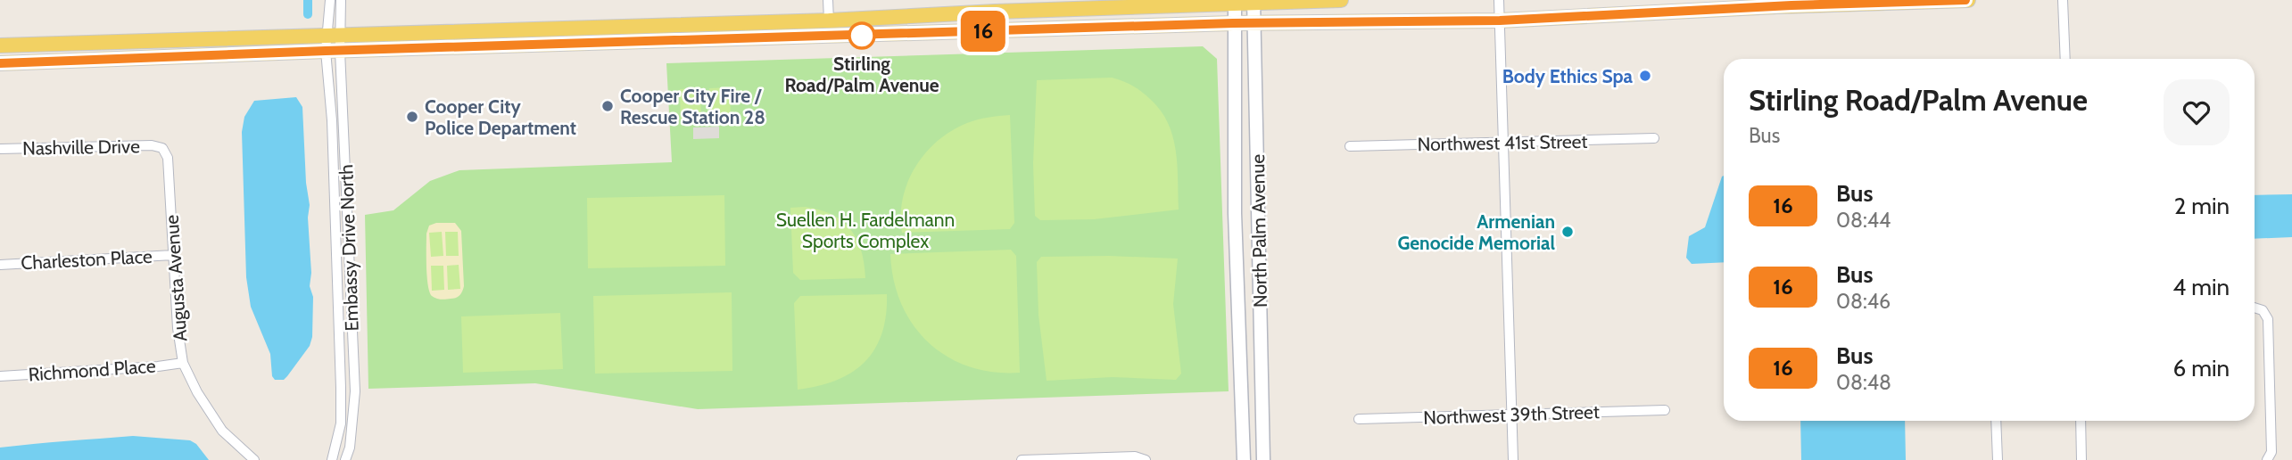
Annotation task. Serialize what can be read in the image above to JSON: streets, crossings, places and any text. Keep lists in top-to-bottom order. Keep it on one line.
{"streets":{"main road":["North Palm Avenue"],"street":["Northwest 41st Street","Nashville Drive","Embassy Drive North","Charleston Place","Augusta Avenue","Richmond Place","Northwest 39th Street"]},"crossings":[["Nashville Drive","Augusta Avenue"],["Charleston Place","Augusta Avenue"],["Augusta Avenue","Richmond Place"]],"parks":["Suellen H. Fardelmann Sports Complex"],"places":["Stirling Road/Palm Avenue","Body Ethics Spa","Cooper City Fire / Rescue Station 28","Cooper City Police Department","Armenian Genocide Memorial"],"lines":["bus line 16"],"page":{"on_map":"16","heading":["Stirling Road/Palm Avenue","Bus"],"list":[{"mark":"16","name":"Bus","note":"08:44","value":"2 min"},{"mark":"16","name":"Bus","note":"08:46","value":"4 min"},{"mark":"16","name":"Bus","note":"08:48","value":"6 min"}]}}
